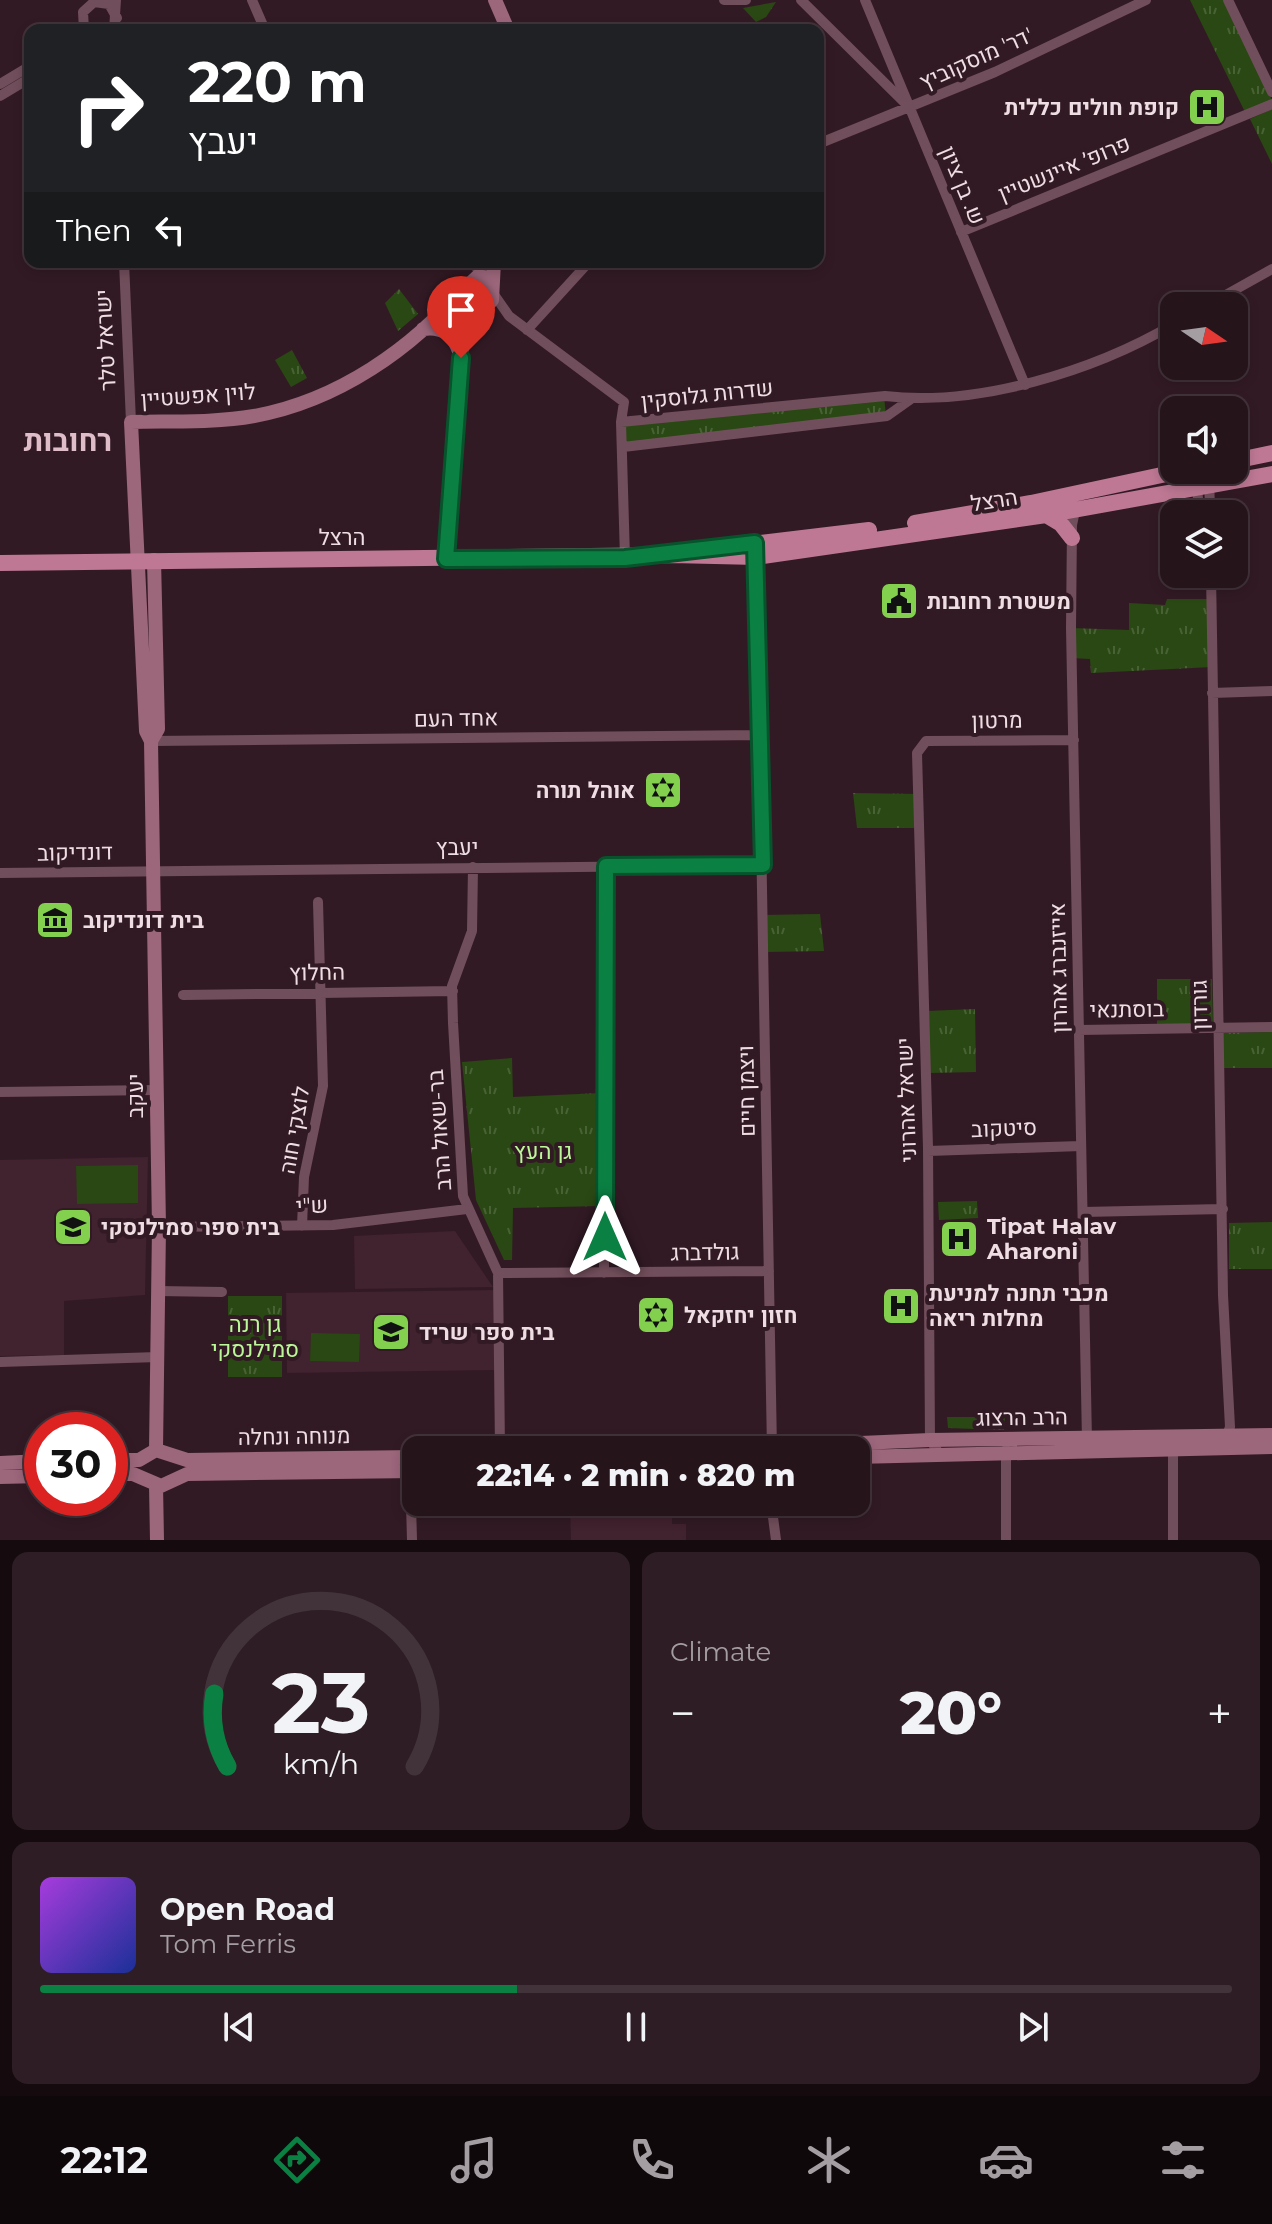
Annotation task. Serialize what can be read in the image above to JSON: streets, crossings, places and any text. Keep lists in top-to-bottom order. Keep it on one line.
{"streets":{"main road":["הרצל"],"street":["דר' מוסקוביץ'","פרופ׳ איינשטיין","ש. בן ציון","ישראל טלר","שדרות גלוסקין","לוין אפשטיין","אחד העם","מרטון","יעבץ","דונדיקוב","אייזנברג אהרון","החלוץ","גורדון","בוסתנאי","ויצמן חיים","יעקב","ישראל אהרוני","סיטקוב","לוצקי חוה","בר-שאול הרב","ש\"י","גולדברג","הרב הרצוג","מנוחה ונחלה"]},"crossings":[["דר' מוסקוביץ'","ש. בן ציון"],["פרופ׳ איינשטיין","ש. בן ציון"],["ש. בן ציון","שדרות גלוסקין"],["ישראל טלר","לוין אפשטיין"],["ישראל טלר","הרצל"],["ישראל טלר","יעקב"],["שדרות גלוסקין","לוין אפשטיין"],["הרצל","אייזנברג אהרון"],["הרצל","ויצמן חיים"],["הרצל","יעקב"],["אחד העם","ויצמן חיים"],["אחד העם","יעקב"],["מרטון","אייזנברג אהרון"],["מרטון","ישראל אהרוני"],["יעבץ","דונדיקוב"],["יעבץ","ויצמן חיים"],["יעבץ","יעקב"],["יעבץ","בר-שאול הרב"],["דונדיקוב","יעקב"],["אייזנברג אהרון","בוסתנאי"],["אייזנברג אהרון","סיטקוב"],["אייזנברג אהרון","הרב הרצוג"],["החלוץ","לוצקי חוה"],["החלוץ","בר-שאול הרב"],["גורדון","בוסתנאי"],["גורדון","הרב הרצוג"],["ויצמן חיים","גולדברג"],["יעקב","ש\"י"],["יעקב","מנוחה ונחלה"],["ישראל אהרוני","סיטקוב"],["ישראל אהרוני","הרב הרצוג"],["לוצקי חוה","ש\"י"],["בר-שאול הרב","ש\"י"],["בר-שאול הרב","גולדברג"]],"districts":["רחובות"],"parks":["גן העץ","גן רנה סמילנסקי"],"places":{"hospital":["קופת חולים כללית","Tipat Halav Aharoni","מכבי תחנה למניעת מחלות ריאה"],"public building":["משטרת רחובות"],"synagogue":["אוהל תורה","חזון יחזקאל"],"museum":["בית דונדיקוב"],"school or university":["בית ספר סמילנסקי","בית ספר שריד"]},"north":"right","page":{"turn":["220 m","יעבץ"],"then":"Then","limit":"30","trip":"22:14 · 2 min · 820 m","tile":"Climate","heat":["−","20°","+"],"song":["Open Road","Tom Ferris"],"tabs":"22:12","gauge":["23","km/h"]}}
